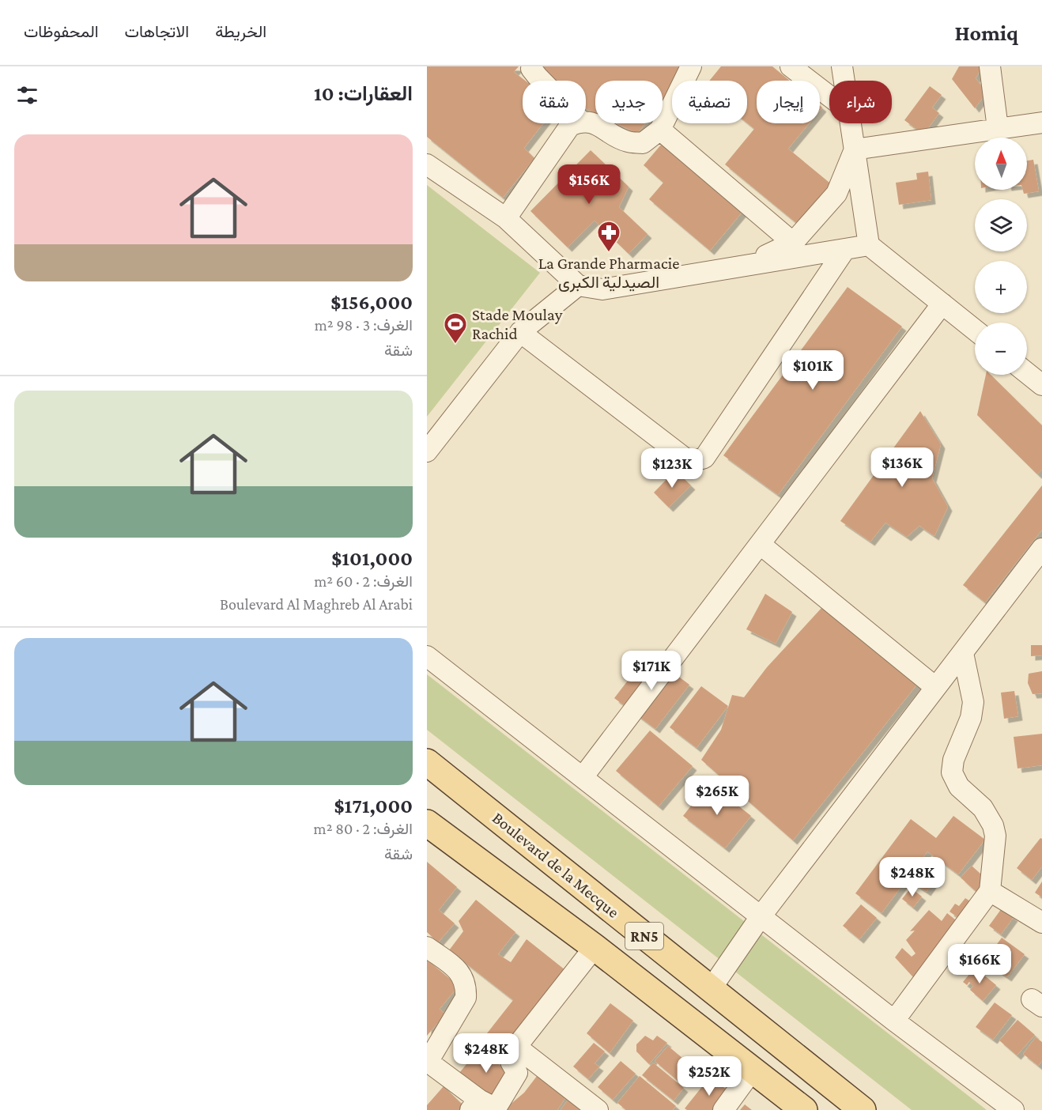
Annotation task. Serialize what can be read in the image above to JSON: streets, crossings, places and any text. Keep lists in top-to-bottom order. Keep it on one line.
{"streets":{"main road":["Boulevard de la Mecque","RN5"]},"places":{"pharmacy":["La Grande Pharmacie الصيدلية الكبرى"],"sports":["Stade Moulay Rachid"]},"north":"top","page":{"header":"Homiq","nav":["الخريطة","الاتجاهات","المحفوظات"],"heading":"العقارات: 10","chip":["شراء","إيجار","تصفية","جديد","شقة"],"list":[{"name":"$156,000","note":"الغرف: 3 · 98 m² · شقة"},{"name":"$101,000","note":"الغرف: 2 · 60 m² · Boulevard Al Maghreb Al Arabi"},{"name":"$171,000","note":"الغرف: 2 · 80 m² · شقة"}],"map_buttons":["+","−"],"price":["$156K","$101K","$136K","$123K","$171K","$265K","$248K","$166K","$248K","$252K"]}}
